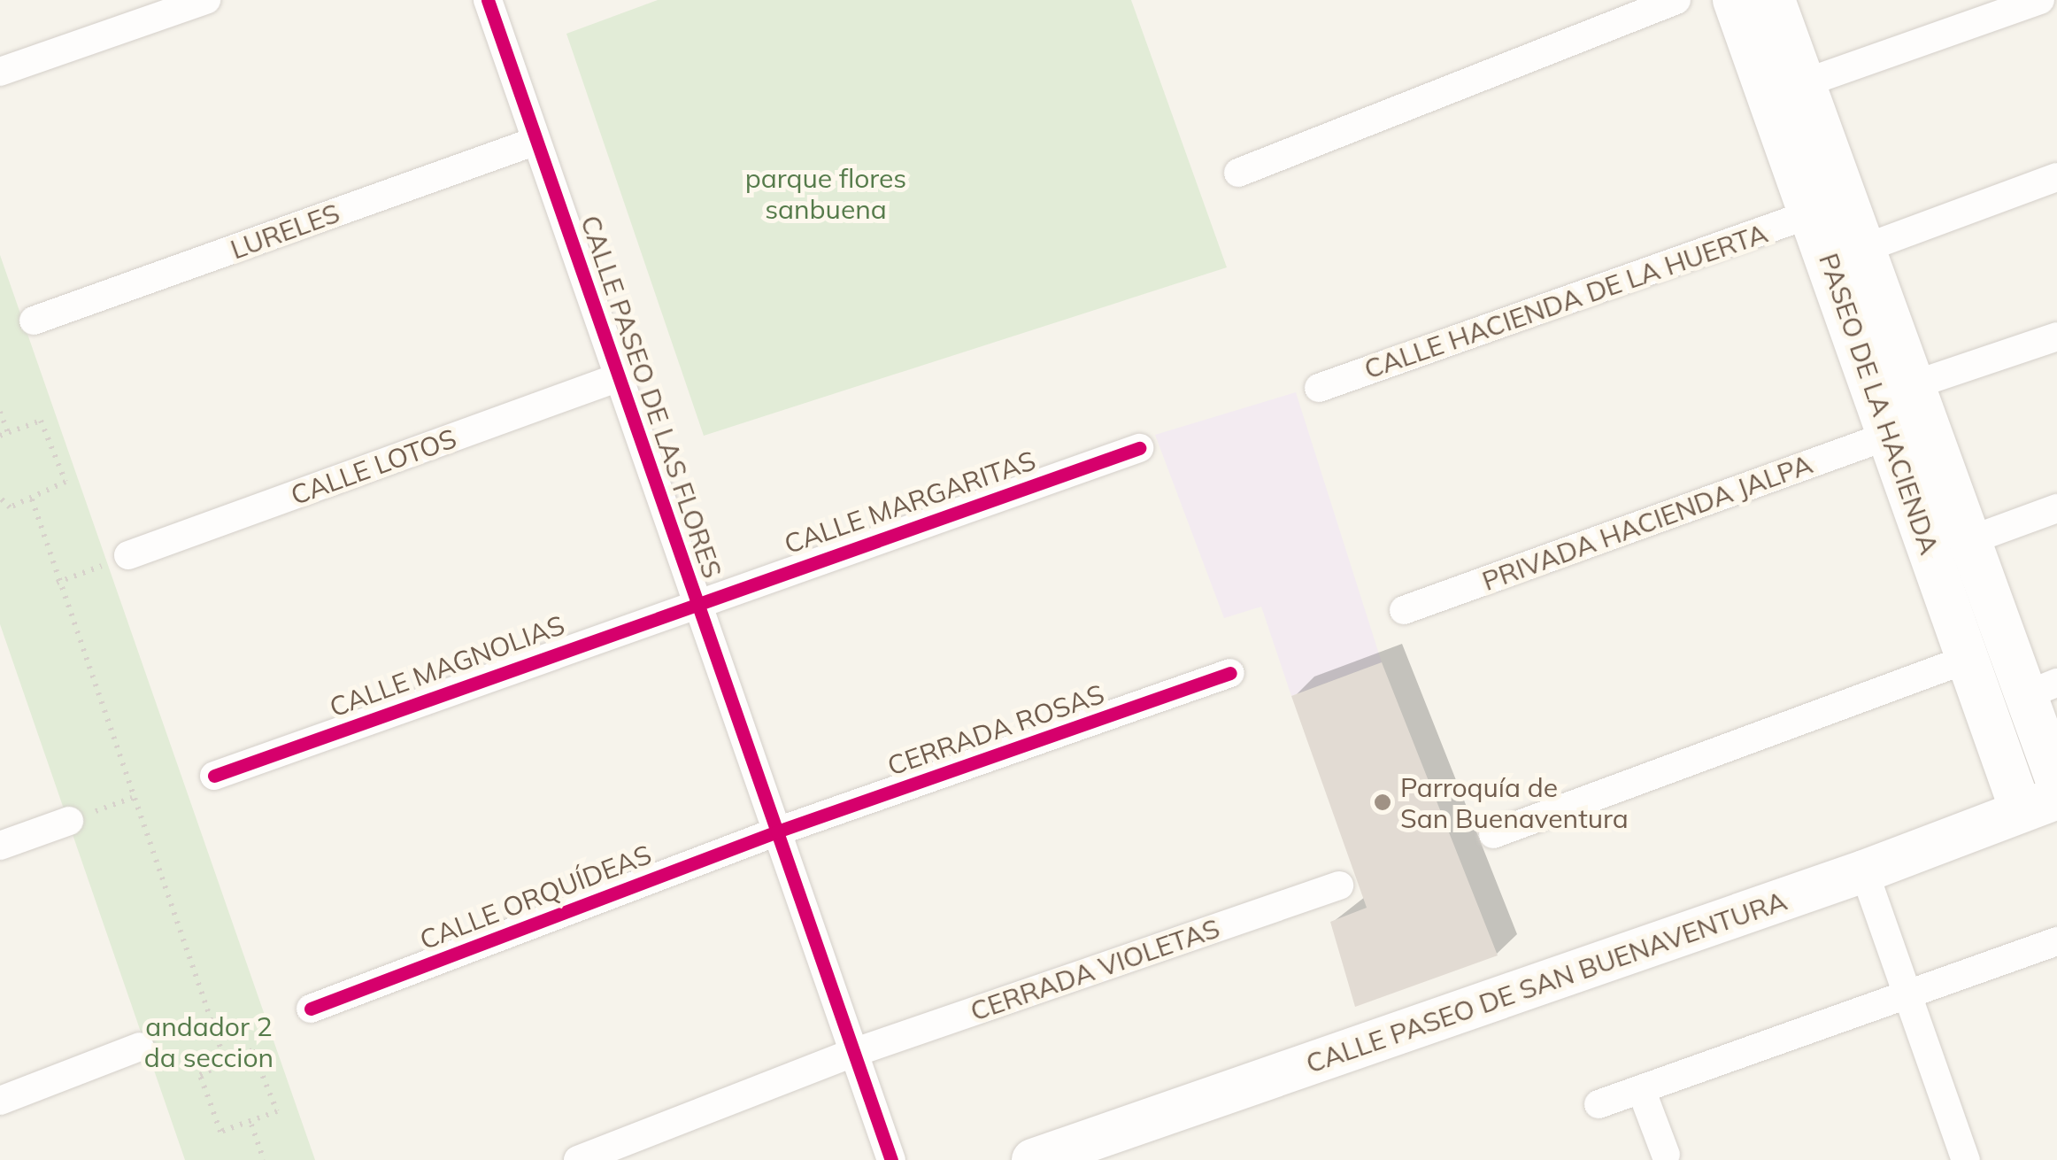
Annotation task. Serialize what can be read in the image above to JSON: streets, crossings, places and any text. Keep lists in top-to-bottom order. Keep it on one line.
{"streets":{"main road":["PASEO DE LA HACIENDA","CALLE PASEO DE SAN BUENAVENTURA"],"street":["LURELES","CALLE HACIENDA DE LA HUERTA","CALLE PASEO DE LAS FLORES","CALLE LOTOS","CALLE MARGARITAS","PRIVADA HACIENDA JALPA","CALLE MAGNOLIAS","CERRADA ROSAS","CALLE ORQUÍDEAS","CERRADA VIOLETAS"]},"crossings":[["LURELES","CALLE PASEO DE LAS FLORES"],["CALLE HACIENDA DE LA HUERTA","PASEO DE LA HACIENDA"],["CALLE PASEO DE LAS FLORES","CALLE LOTOS"],["CALLE PASEO DE LAS FLORES","CALLE MARGARITAS"],["CALLE PASEO DE LAS FLORES","CALLE MAGNOLIAS"],["CALLE PASEO DE LAS FLORES","CERRADA ROSAS"],["CALLE PASEO DE LAS FLORES","CALLE ORQUÍDEAS"],["CALLE PASEO DE LAS FLORES","CERRADA VIOLETAS"],["PASEO DE LA HACIENDA","PRIVADA HACIENDA JALPA"],["PASEO DE LA HACIENDA","CALLE PASEO DE SAN BUENAVENTURA"],["CALLE MARGARITAS","CALLE MAGNOLIAS"],["CERRADA ROSAS","CALLE ORQUÍDEAS"]],"parks":["parque flores sanbuena","andador 2 da seccion"],"places":["Parroquía de San Buenaventura"]}
